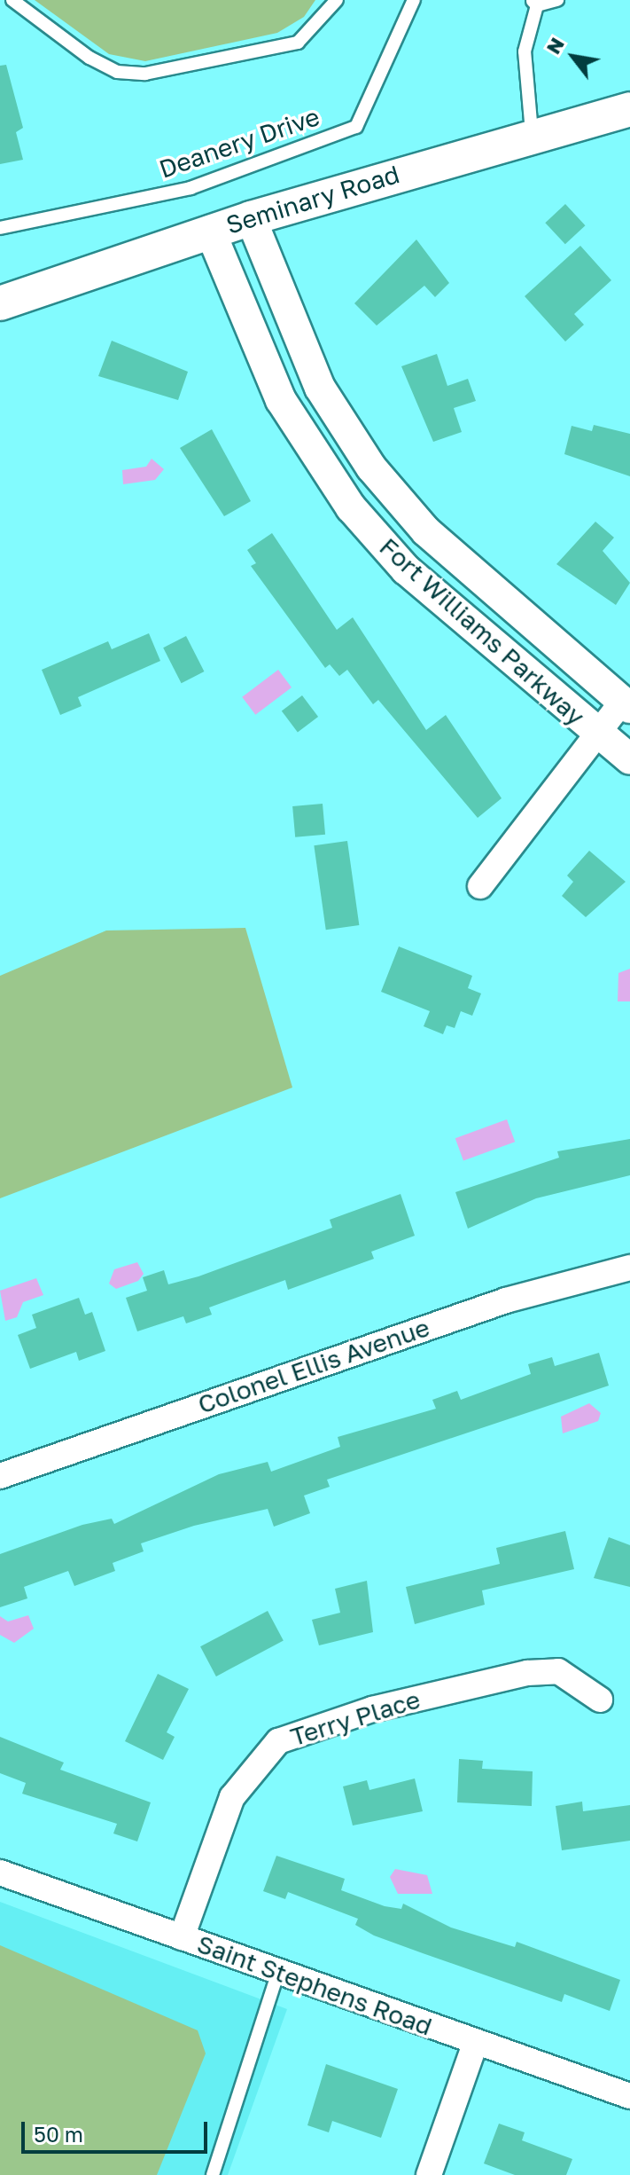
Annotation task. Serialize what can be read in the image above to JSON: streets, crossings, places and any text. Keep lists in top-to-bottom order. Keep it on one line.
{"streets":{"main road":["Seminary Road"],"street":["Fort Williams Parkway","Colonel Ellis Avenue","Terry Place","Saint Stephens Road"],"lane":["Deanery Drive"]},"crossings":[["Seminary Road","Fort Williams Parkway"],["Terry Place","Saint Stephens Road"]],"scale_bar":"50 m","north":"top left"}
